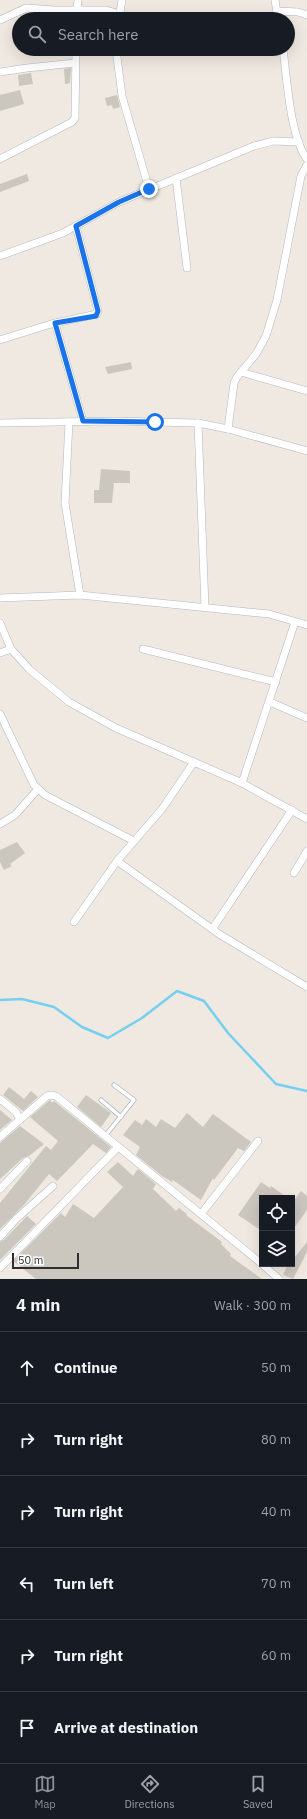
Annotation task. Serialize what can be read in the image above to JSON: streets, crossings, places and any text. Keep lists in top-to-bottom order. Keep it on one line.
{"scale_bar":"50 m","page":{"search":"Search here","scale":"50 m","heading":["4 min","Walk · 300 m"],"list":[["Continue","50 m"],["Turn right","80 m"],["Turn right","40 m"],["Turn left","70 m"],["Turn right","60 m"],"Arrive at destination"],"nav":["Map","Directions","Saved"]}}
